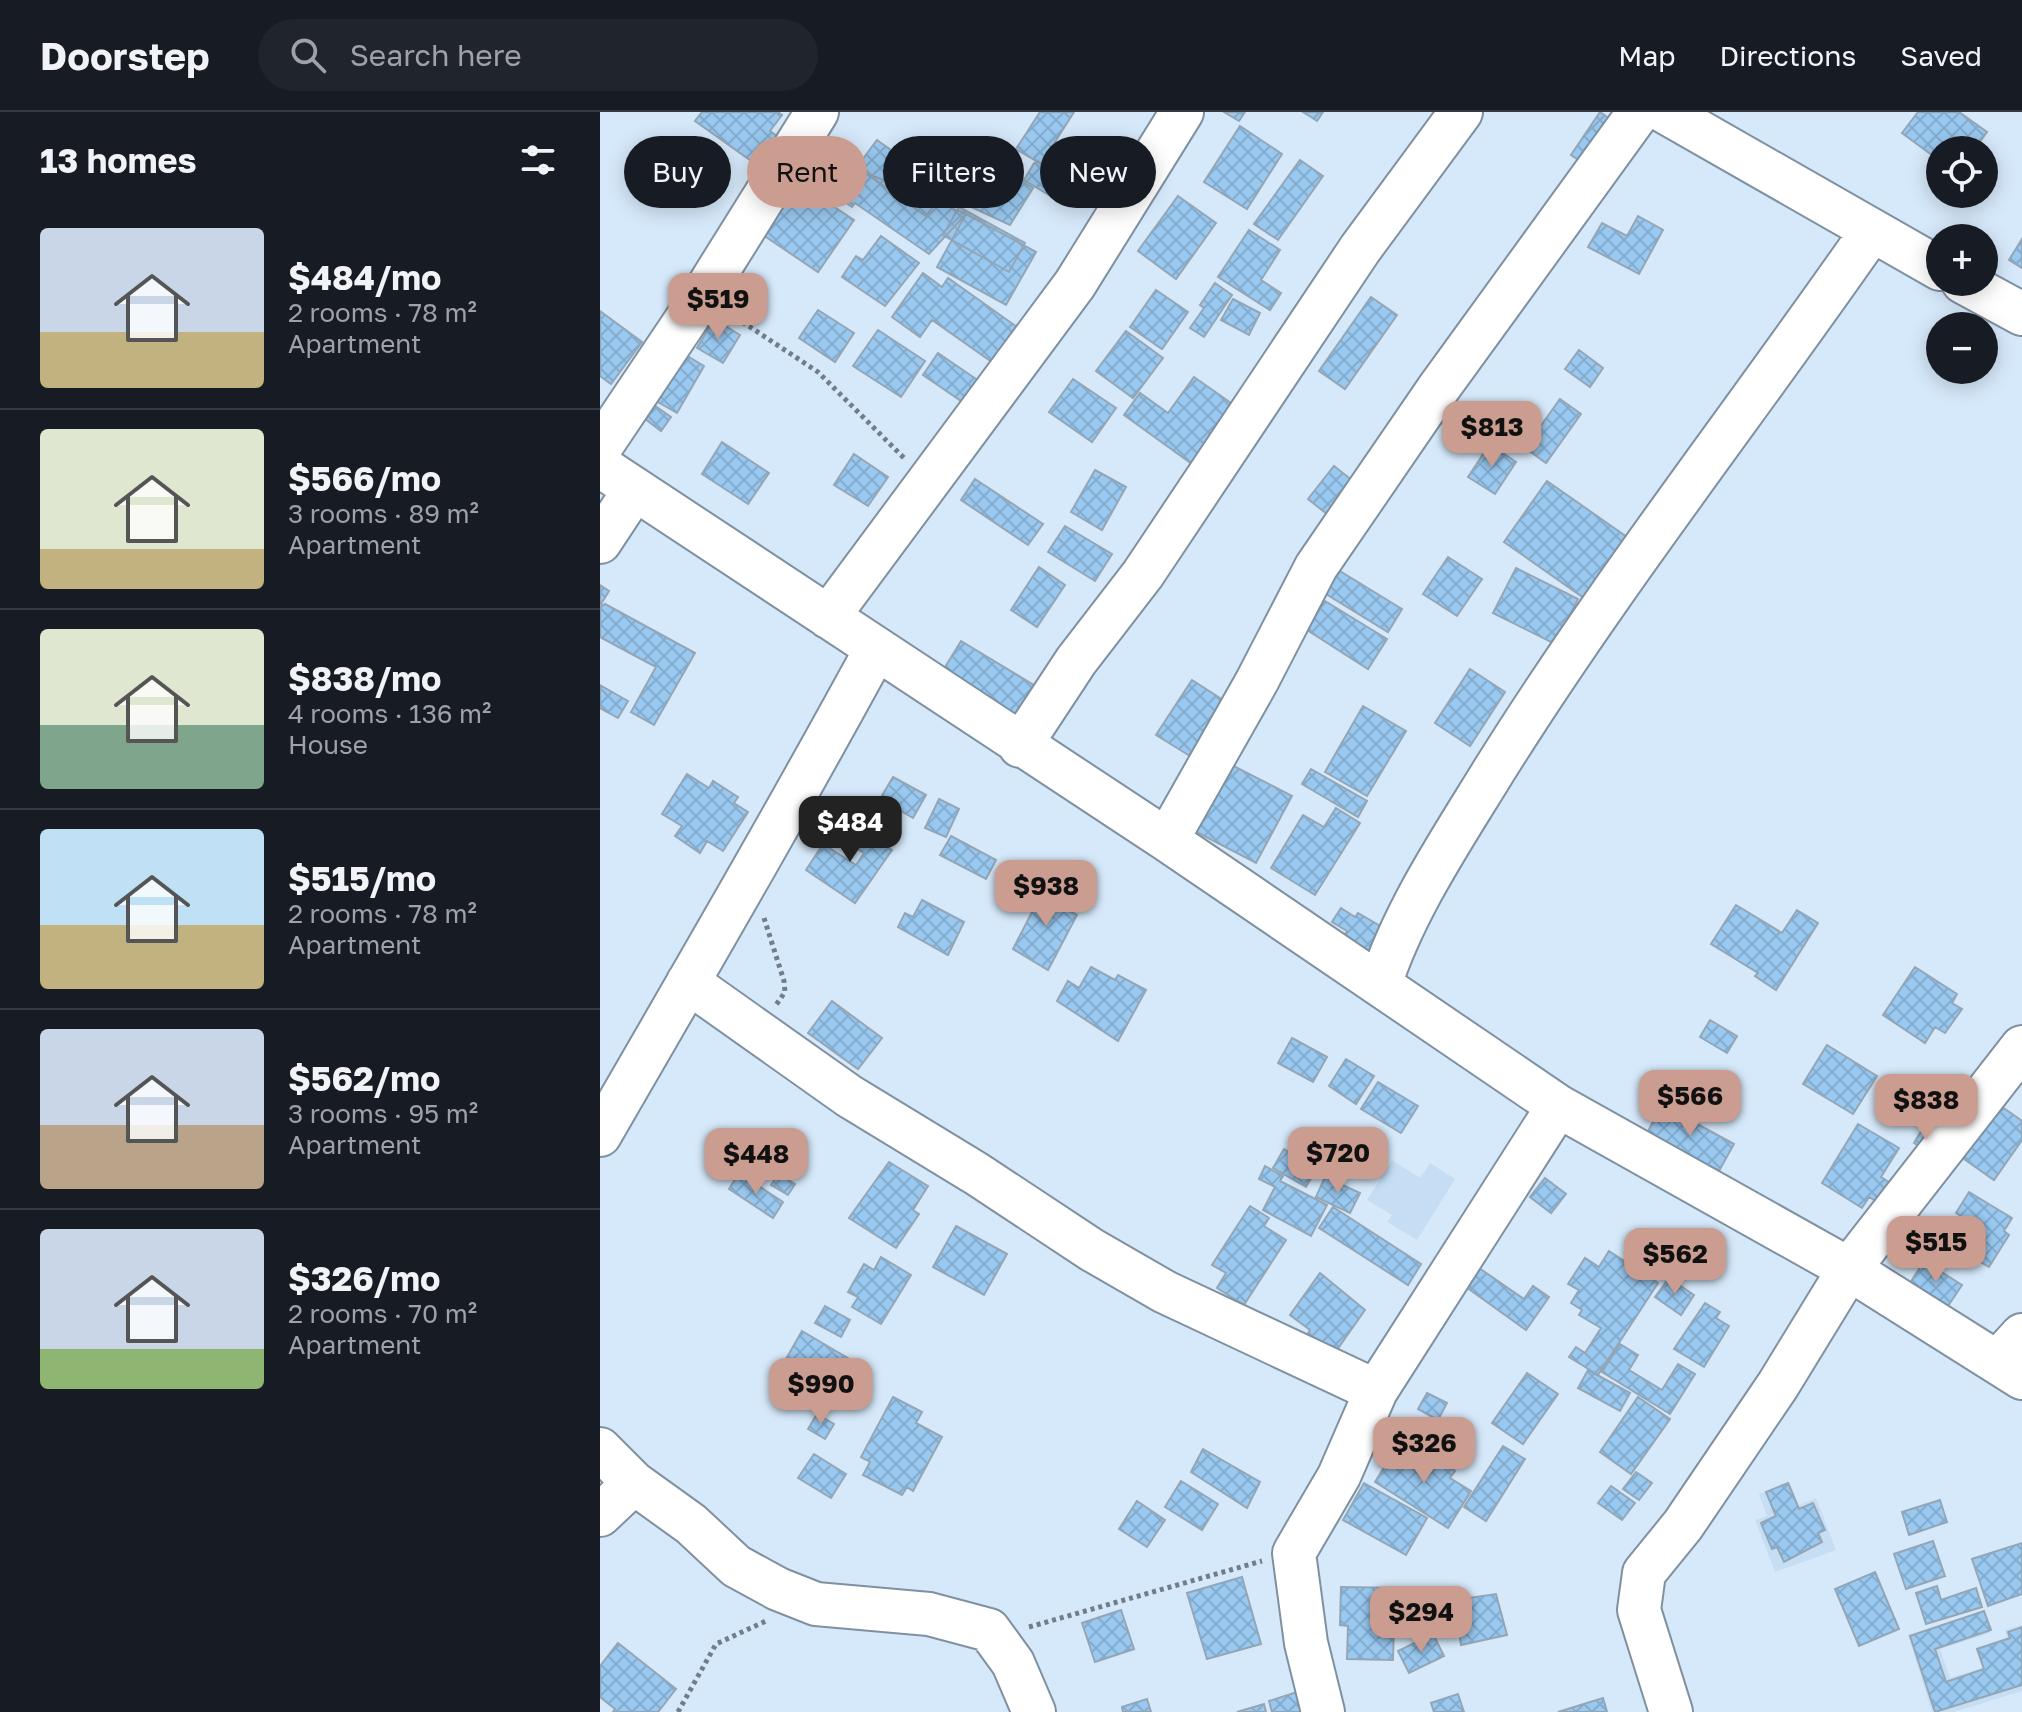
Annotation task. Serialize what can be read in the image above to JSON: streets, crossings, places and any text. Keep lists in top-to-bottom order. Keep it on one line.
{"page":{"header":"Doorstep","search":"Search here","nav":["Map","Directions","Saved"],"heading":"13 homes","map_buttons":["+","−"],"chip":["Buy","Rent","Filters","New"],"list":[{"name":"$484/mo","note":"2 rooms · 78 m² · Apartment"},{"name":"$566/mo","note":"3 rooms · 89 m² · Apartment"},{"name":"$838/mo","note":"4 rooms · 136 m² · House"},{"name":"$515/mo","note":"2 rooms · 78 m² · Apartment"},{"name":"$562/mo","note":"3 rooms · 95 m² · Apartment"},{"name":"$326/mo","note":"2 rooms · 70 m² · Apartment"}],"price":["$519","$813","$484","$938","$566","$838","$720","$448","$515","$562","$990","$326","$294"]}}
